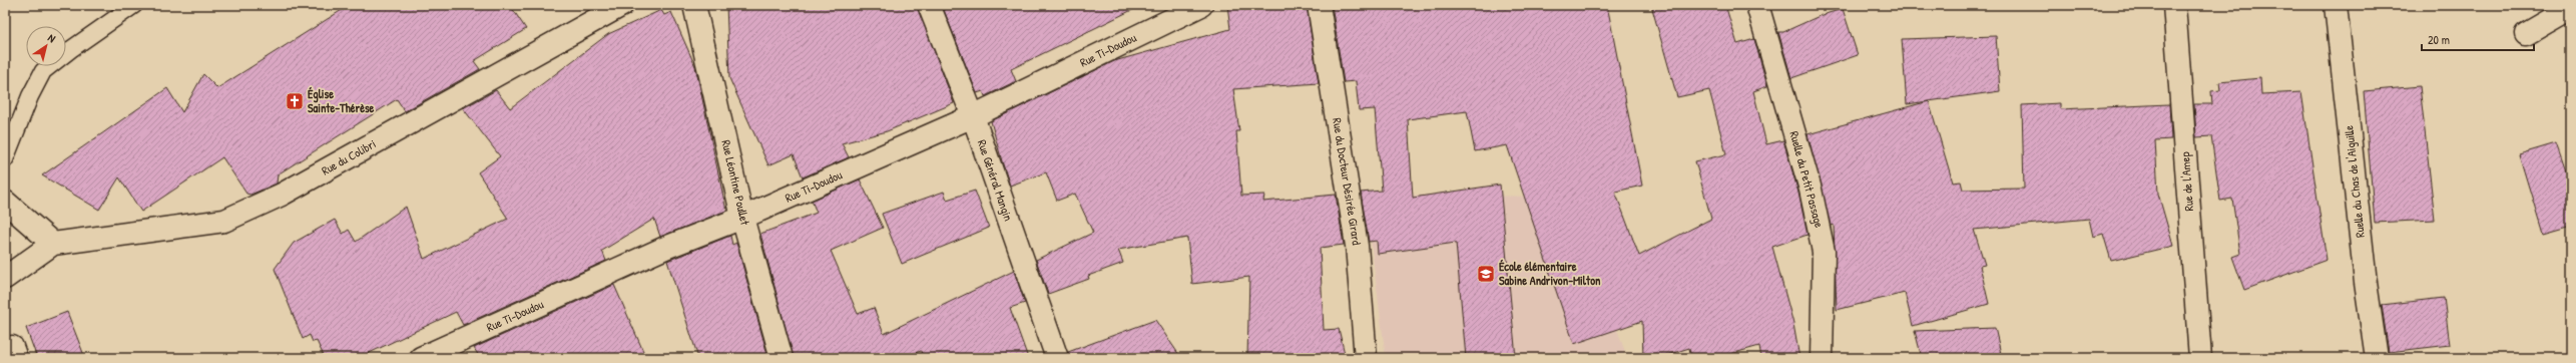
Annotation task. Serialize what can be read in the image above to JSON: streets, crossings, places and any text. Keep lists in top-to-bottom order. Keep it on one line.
{"streets":{"street":["Rue Ti-Doudou","Rue du Colibri","Ruelle du Petit Passage","Rue Général Mangin","Rue du Docteur Désirée Girard","Rue de l'Amep","Ruelle du Chas de l'Aiguille","Rue Léontine Poullet"]},"crossings":[["Rue Ti-Doudou","Rue Général Mangin"],["Rue Ti-Doudou","Rue Léontine Poullet"]],"places":{"church":["Église Sainte-Thérèse"],"school or university":["École élémentaire Sabine Andrivon-Milton"]},"scale_bar":"20 m","north":"top right"}
